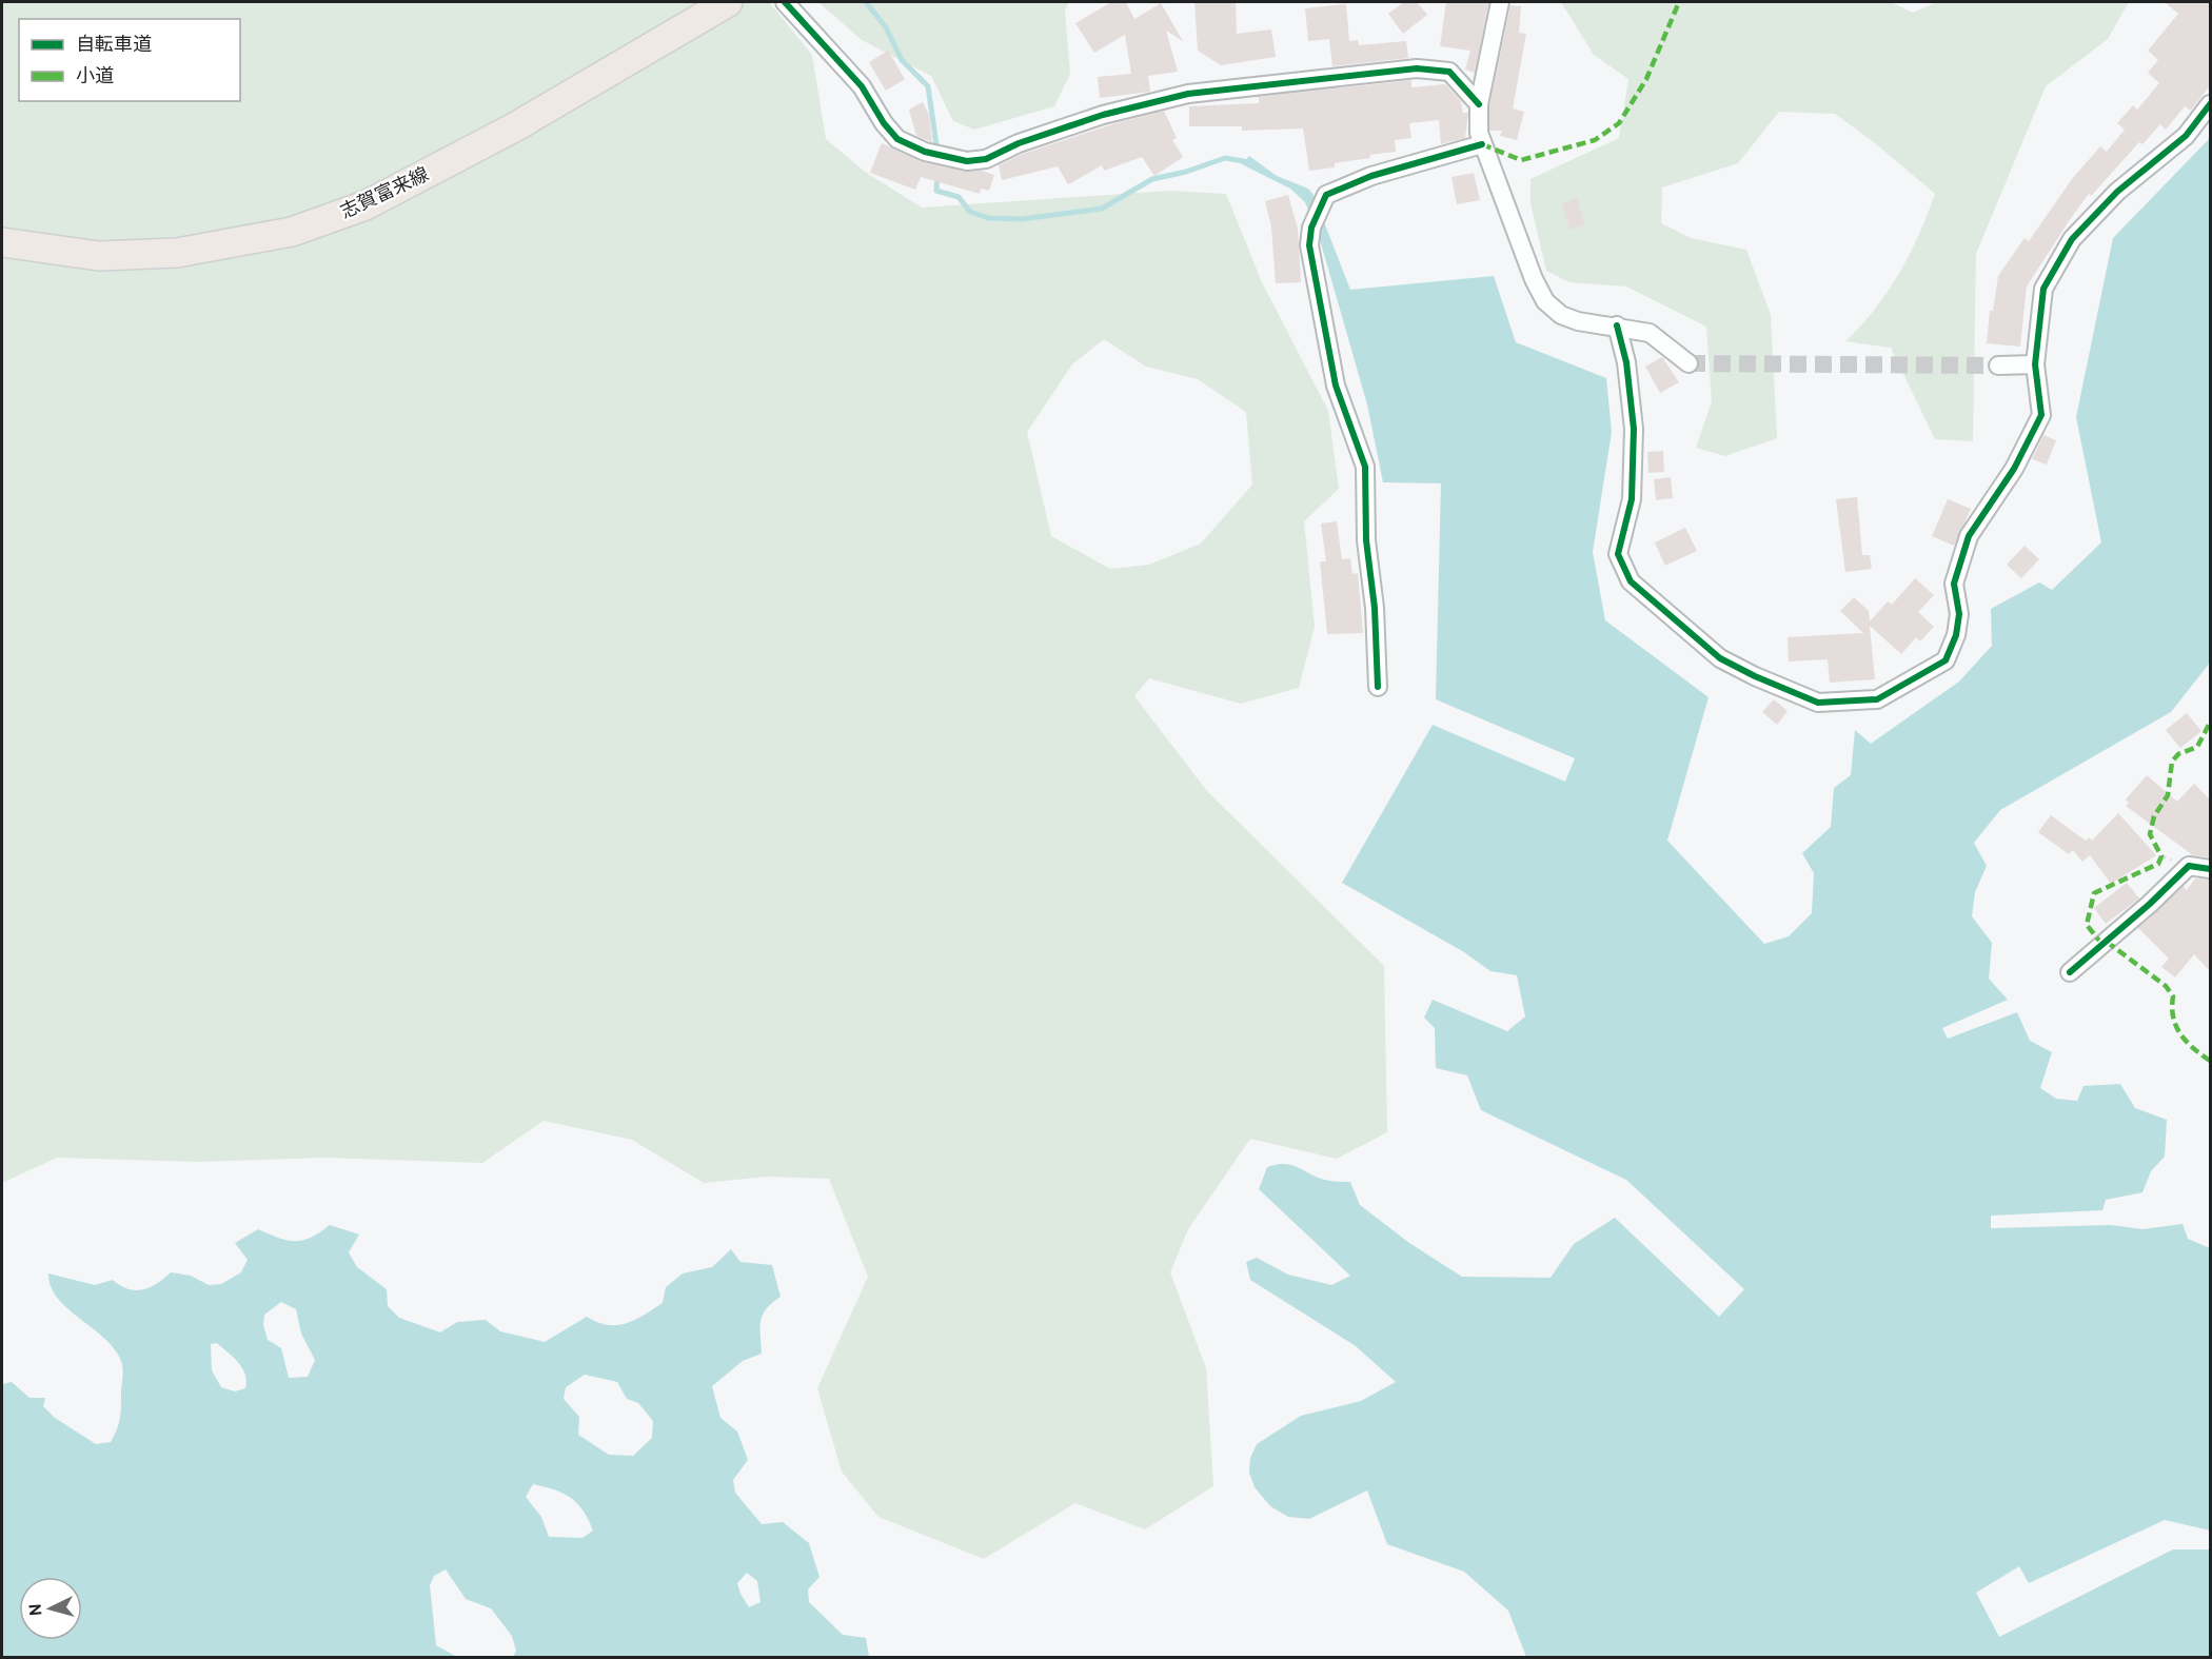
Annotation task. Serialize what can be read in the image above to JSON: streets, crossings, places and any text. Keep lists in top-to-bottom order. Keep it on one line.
{"streets":{"main road":["志賀富来線"]},"legend":["自転車道","小道"],"north":"left"}
